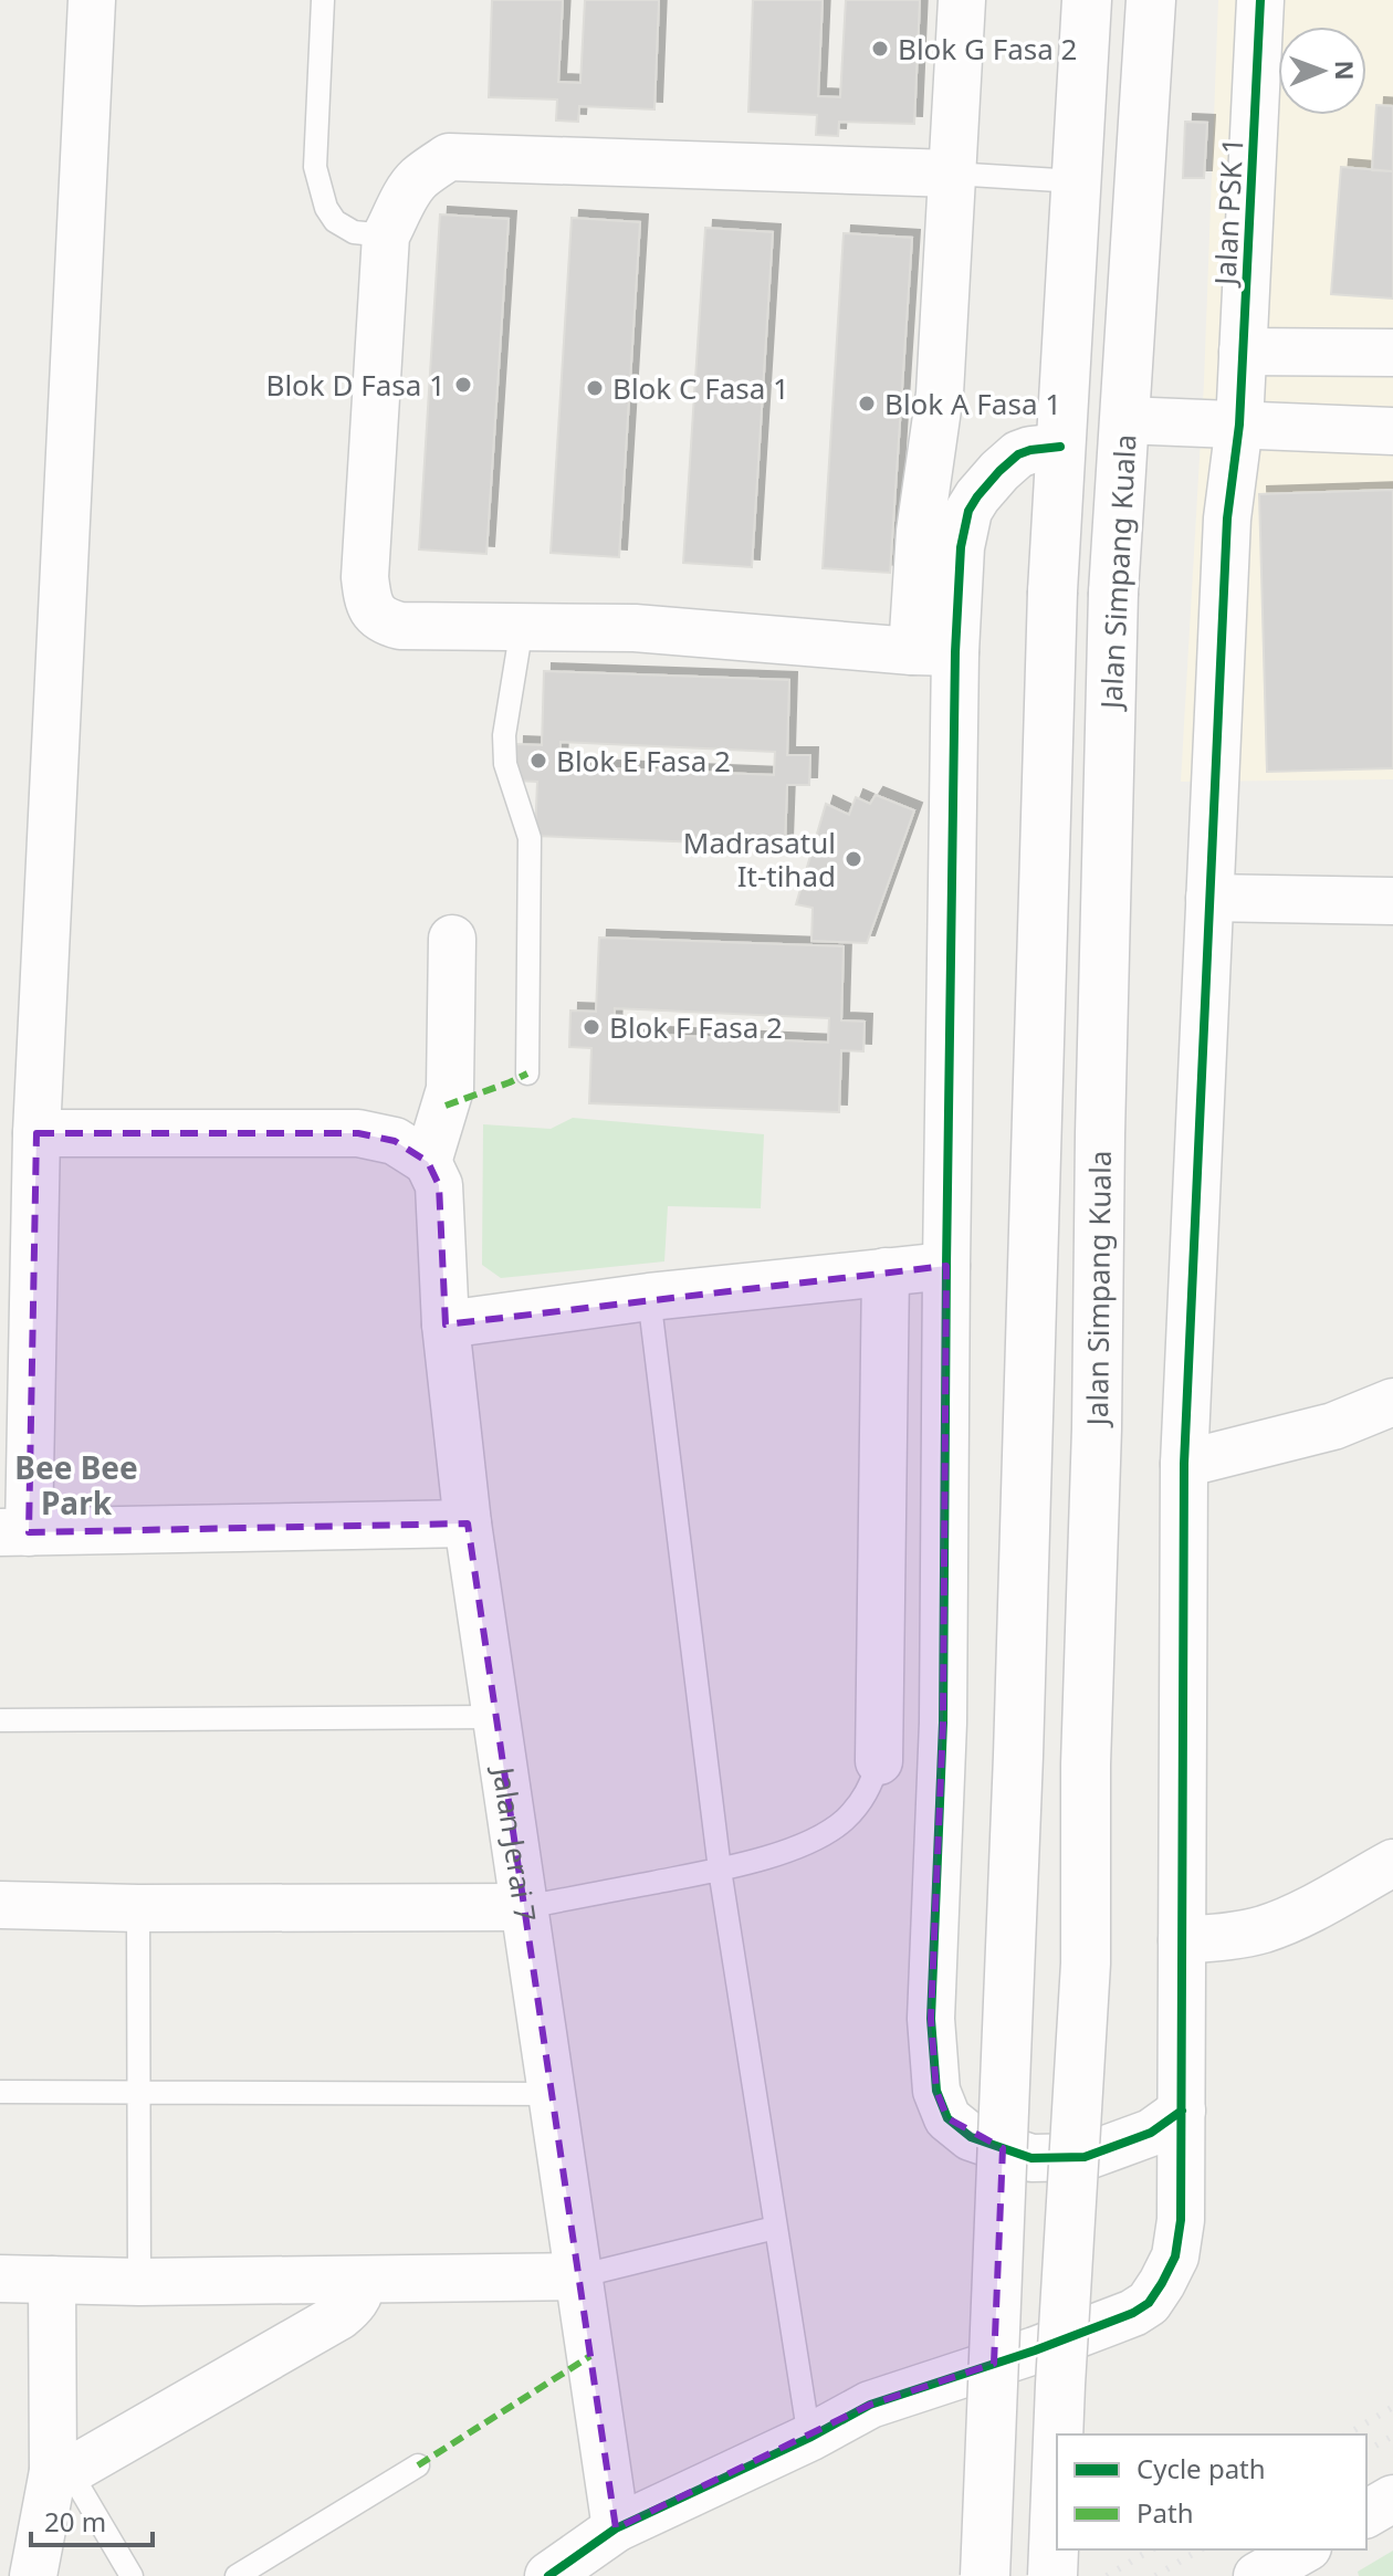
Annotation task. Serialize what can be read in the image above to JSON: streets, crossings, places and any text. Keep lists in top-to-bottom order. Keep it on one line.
{"streets":{"main road":["Jalan Simpang Kuala"],"street":["Jalan PSK 1","Jalan Jerai 7"]},"crossings":[["Jalan PSK 1","Jalan Jerai 7"]],"districts":["Bee Bee Park"],"places":["Blok G Fasa 2","Blok D Fasa 1","Blok C Fasa 1","Blok A Fasa 1","Blok E Fasa 2","Madrasatul It-tihad","Blok F Fasa 2"],"legend":["Cycle path","Path"],"scale_bar":"20 m","north":"right"}
